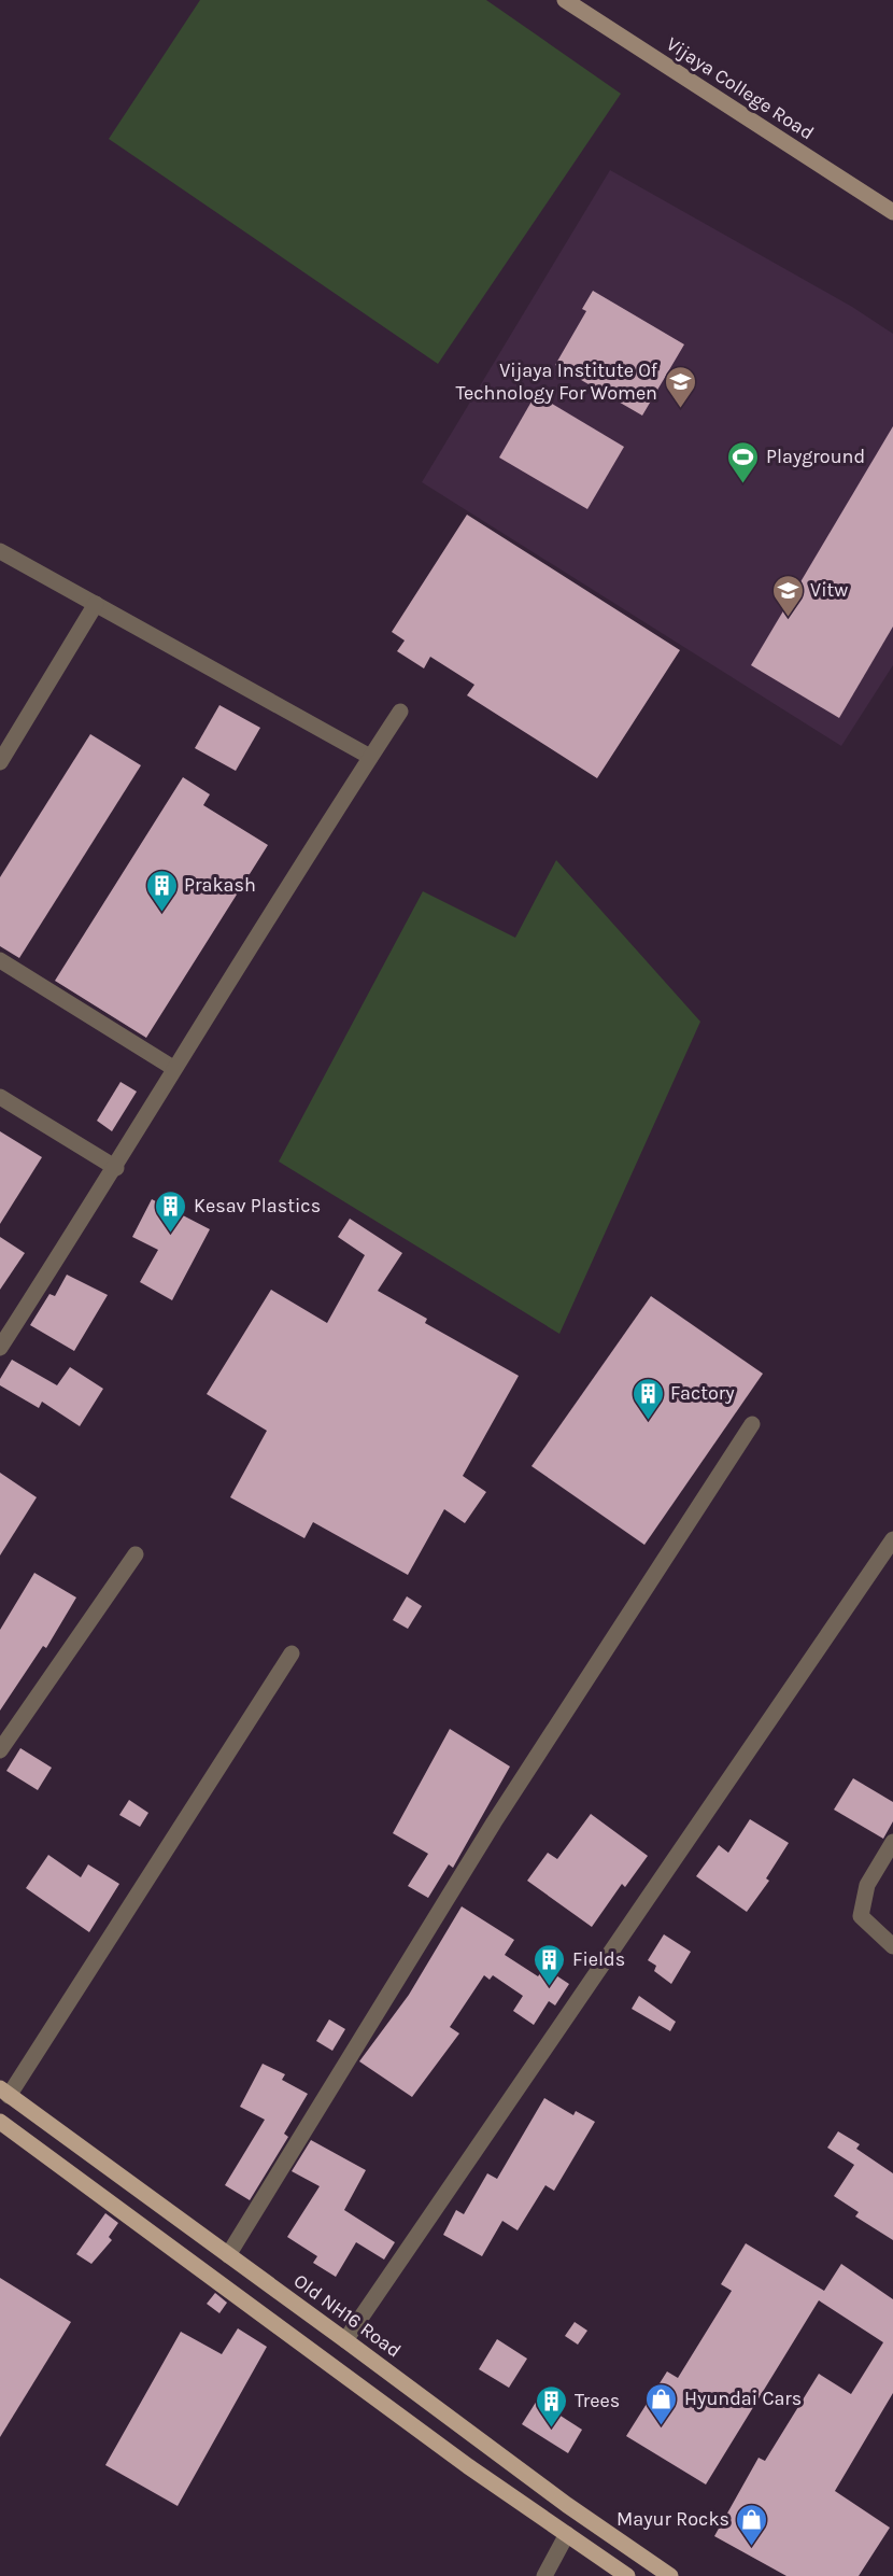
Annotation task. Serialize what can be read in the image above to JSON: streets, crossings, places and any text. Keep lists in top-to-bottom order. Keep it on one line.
{"streets":{"main road":["Old NH16 Road"],"street":["Vijaya College Road"]},"places":{"school or university":["Vijaya Institute Of Technology For Women","Vitw"],"sports":["Playground"],"building":["Prakash","Kesav Plastics","Factory","Fields","Trees"],"shop":["Hyundai Cars","Mayur Rocks"]}}
